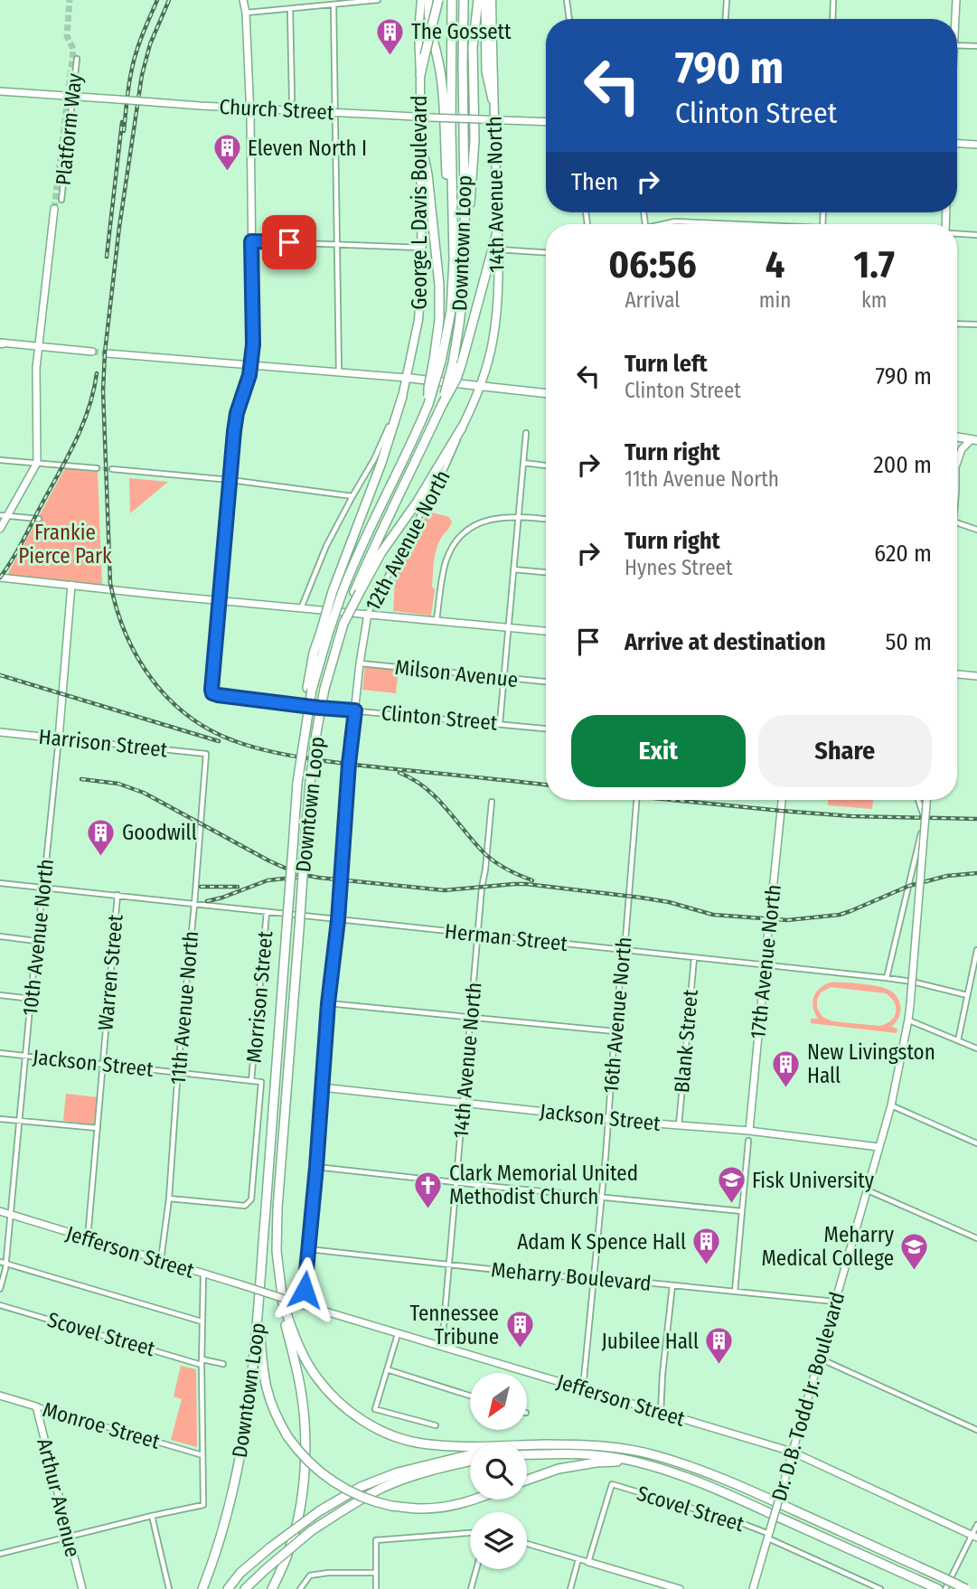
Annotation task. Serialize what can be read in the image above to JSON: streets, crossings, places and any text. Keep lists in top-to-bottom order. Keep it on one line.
{"streets":{"highway":["Downtown Loop"],"main road":["14th Avenue North","George L Davis Boulevard","12th Avenue North"],"street":["Church Street","Platform Way","Milson Avenue","Clinton Street","Harrison Street","10th Avenue North","Herman Street","17th Avenue North","Warren Street","Morrison Street","11th Avenue North","16th Avenue North","Blank Street","Jackson Street","Jefferson Street","Meharry Boulevard","Scovel Street","Dr. D.B. Todd Jr. Boulevard","Monroe Street","Arthur Avenue"]},"crossings":[["Church Street","Platform Way"],["Church Street","14th Avenue North"],["Church Street","George L Davis Boulevard"],["14th Avenue North","12th Avenue North"],["14th Avenue North","Herman Street"],["14th Avenue North","Jackson Street"],["14th Avenue North","Jefferson Street"],["14th Avenue North","Meharry Boulevard"],["12th Avenue North","Milson Avenue"],["12th Avenue North","Clinton Street"],["12th Avenue North","Herman Street"],["12th Avenue North","Jackson Street"],["12th Avenue North","Jefferson Street"],["12th Avenue North","Meharry Boulevard"],["Harrison Street","10th Avenue North"],["Harrison Street","11th Avenue North"],["10th Avenue North","Herman Street"],["10th Avenue North","Jackson Street"],["10th Avenue North","Jefferson Street"],["Herman Street","17th Avenue North"],["Herman Street","Warren Street"],["Herman Street","Morrison Street"],["Herman Street","11th Avenue North"],["Herman Street","16th Avenue North"],["Herman Street","Blank Street"],["17th Avenue North","Jackson Street"],["Warren Street","Jackson Street"],["Warren Street","Jefferson Street"],["Morrison Street","11th Avenue North"],["Morrison Street","Jackson Street"],["11th Avenue North","Jackson Street"],["11th Avenue North","Jefferson Street"],["16th Avenue North","Jackson Street"],["16th Avenue North","Jefferson Street"],["16th Avenue North","Meharry Boulevard"],["Blank Street","Jackson Street"],["Jackson Street","Dr. D.B. Todd Jr. Boulevard"],["Jefferson Street","Dr. D.B. Todd Jr. Boulevard"],["Meharry Boulevard","Dr. D.B. Todd Jr. Boulevard"],["Scovel Street","Dr. D.B. Todd Jr. Boulevard"],["Monroe Street","Arthur Avenue"]],"parks":["Frankie Pierce Park"],"places":{"building":["The Gossett","Eleven North I","Goodwill","New Livingston Hall","Adam K Spence Hall","Tennessee Tribune","Jubilee Hall"],"school or university":["Fisk University","Meharry Medical College"],"church":["Clark Memorial United Methodist Church"]},"north":"bottom left","page":{"turn":["790 m","Clinton Street"],"then":"Then","eta":["06:56","Arrival","4","min","1.7","km"],"list":[{"name":"Turn left","note":"Clinton Street","value":"790 m"},{"name":"Turn right","note":"11th Avenue North","value":"200 m"},{"name":"Turn right","note":"Hynes Street","value":"620 m"},{"name":"Arrive at destination","value":"50 m"}],"buttons":["Exit","Share"]}}
